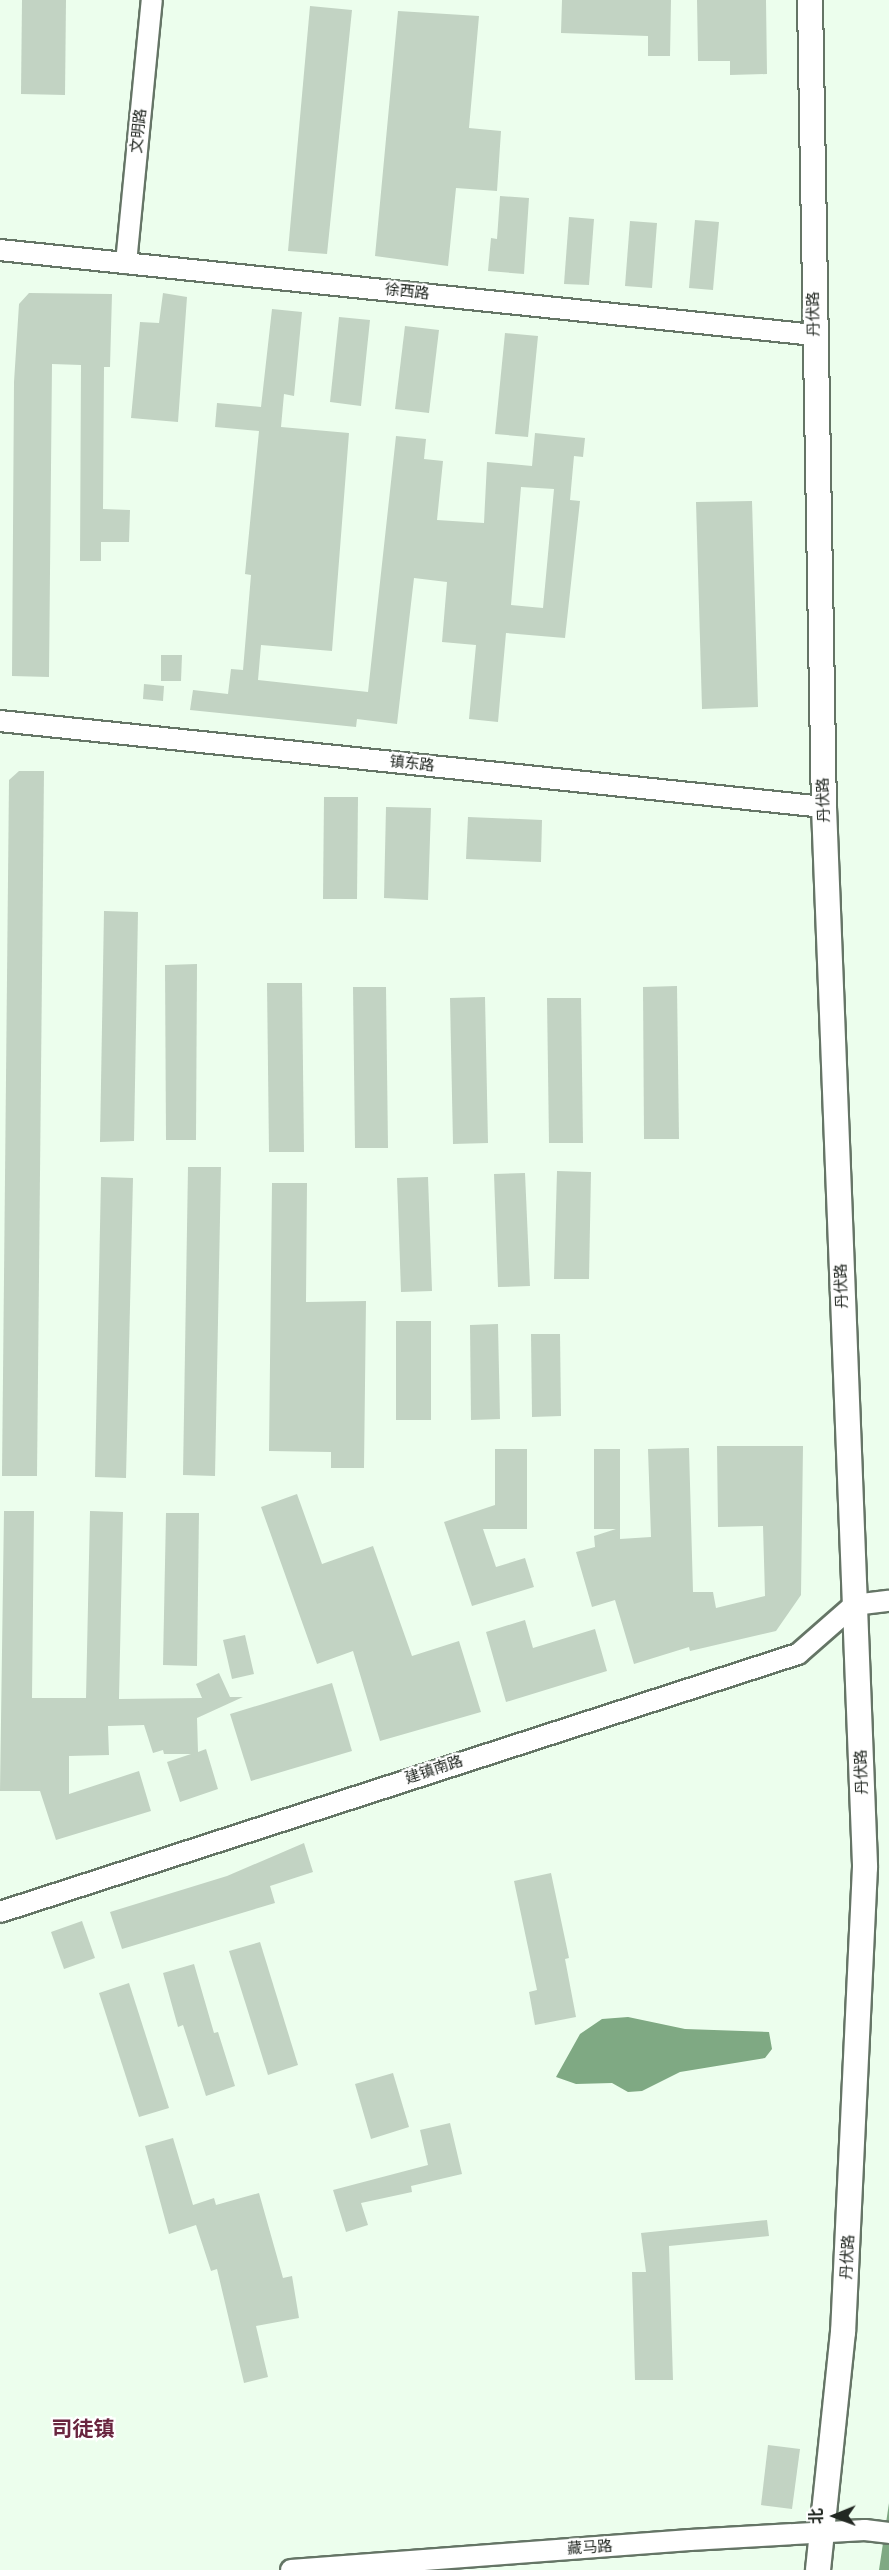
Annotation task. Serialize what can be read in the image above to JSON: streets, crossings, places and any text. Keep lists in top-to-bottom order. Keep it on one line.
{"streets":{"main road":["丹伏路"],"street":["文明路","徐西路","镇东路","建镇南路","藏马路"]},"crossings":[["文明路","徐西路"],["徐西路","丹伏路"],["丹伏路","镇东路"],["丹伏路","建镇南路"],["丹伏路","藏马路"]],"districts":["司徒镇"],"north":"left"}
